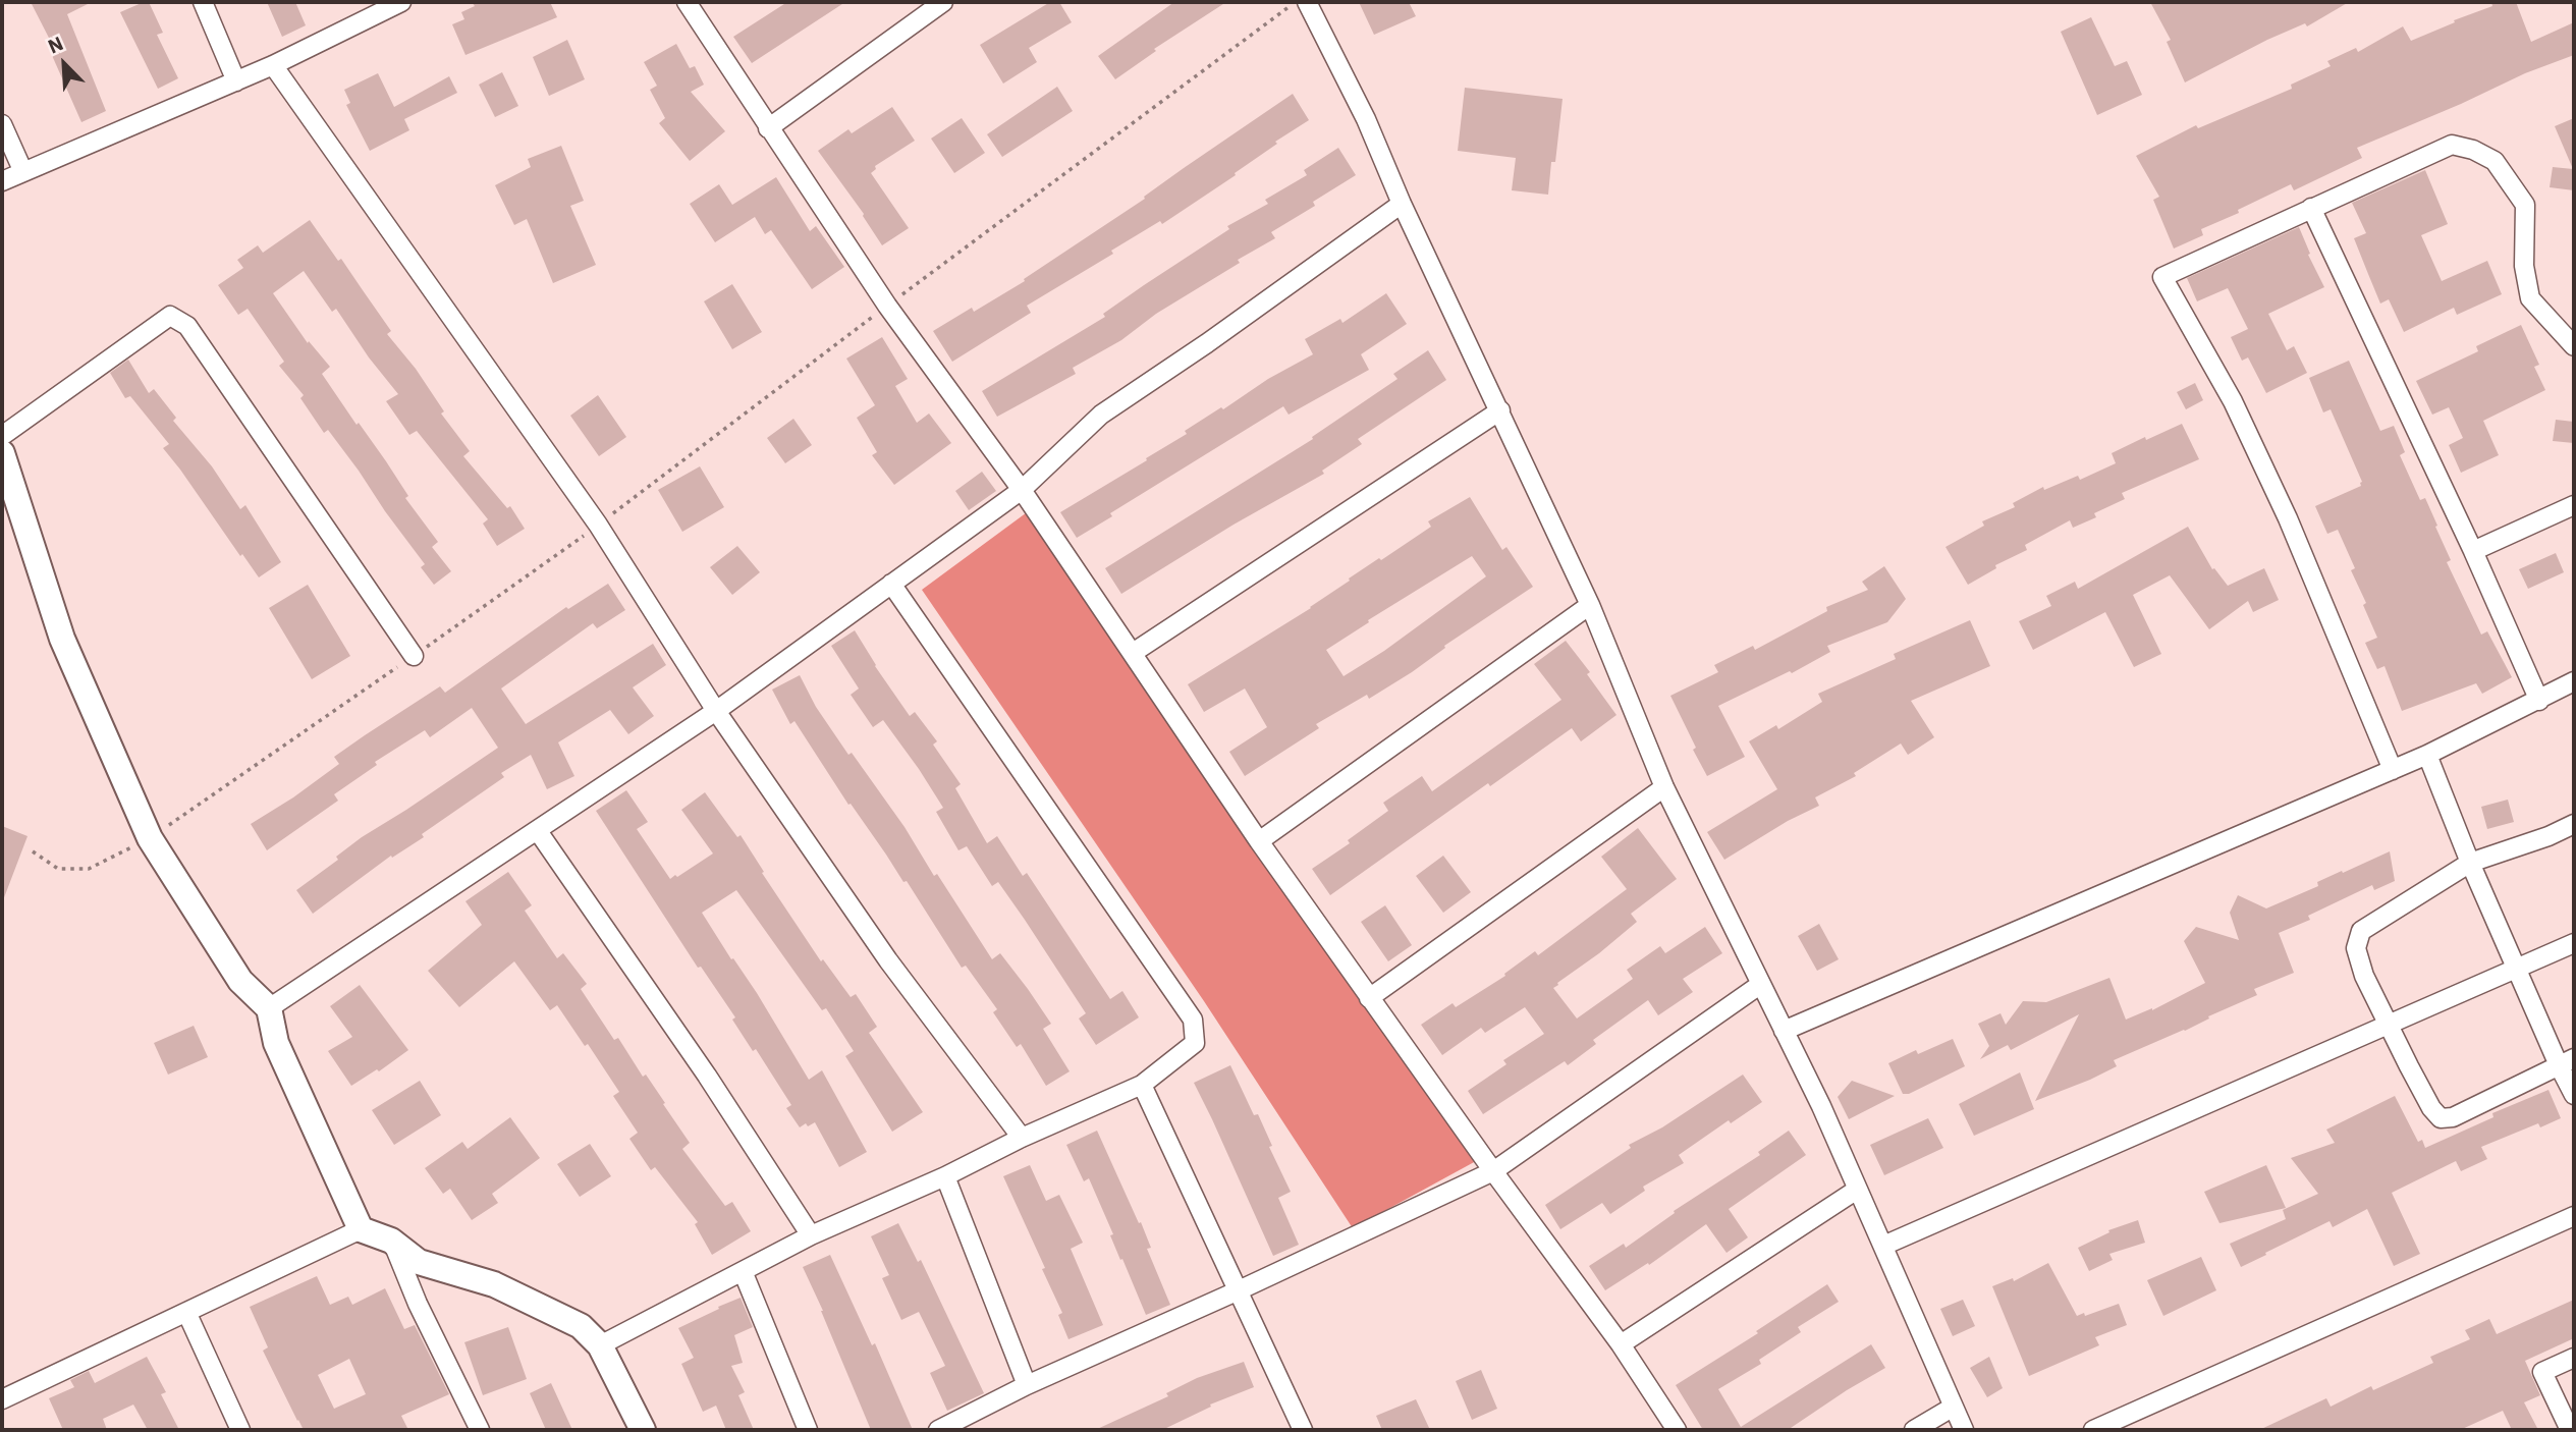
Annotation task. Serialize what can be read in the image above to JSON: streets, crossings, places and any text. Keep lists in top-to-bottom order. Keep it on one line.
{"north":"top left"}
